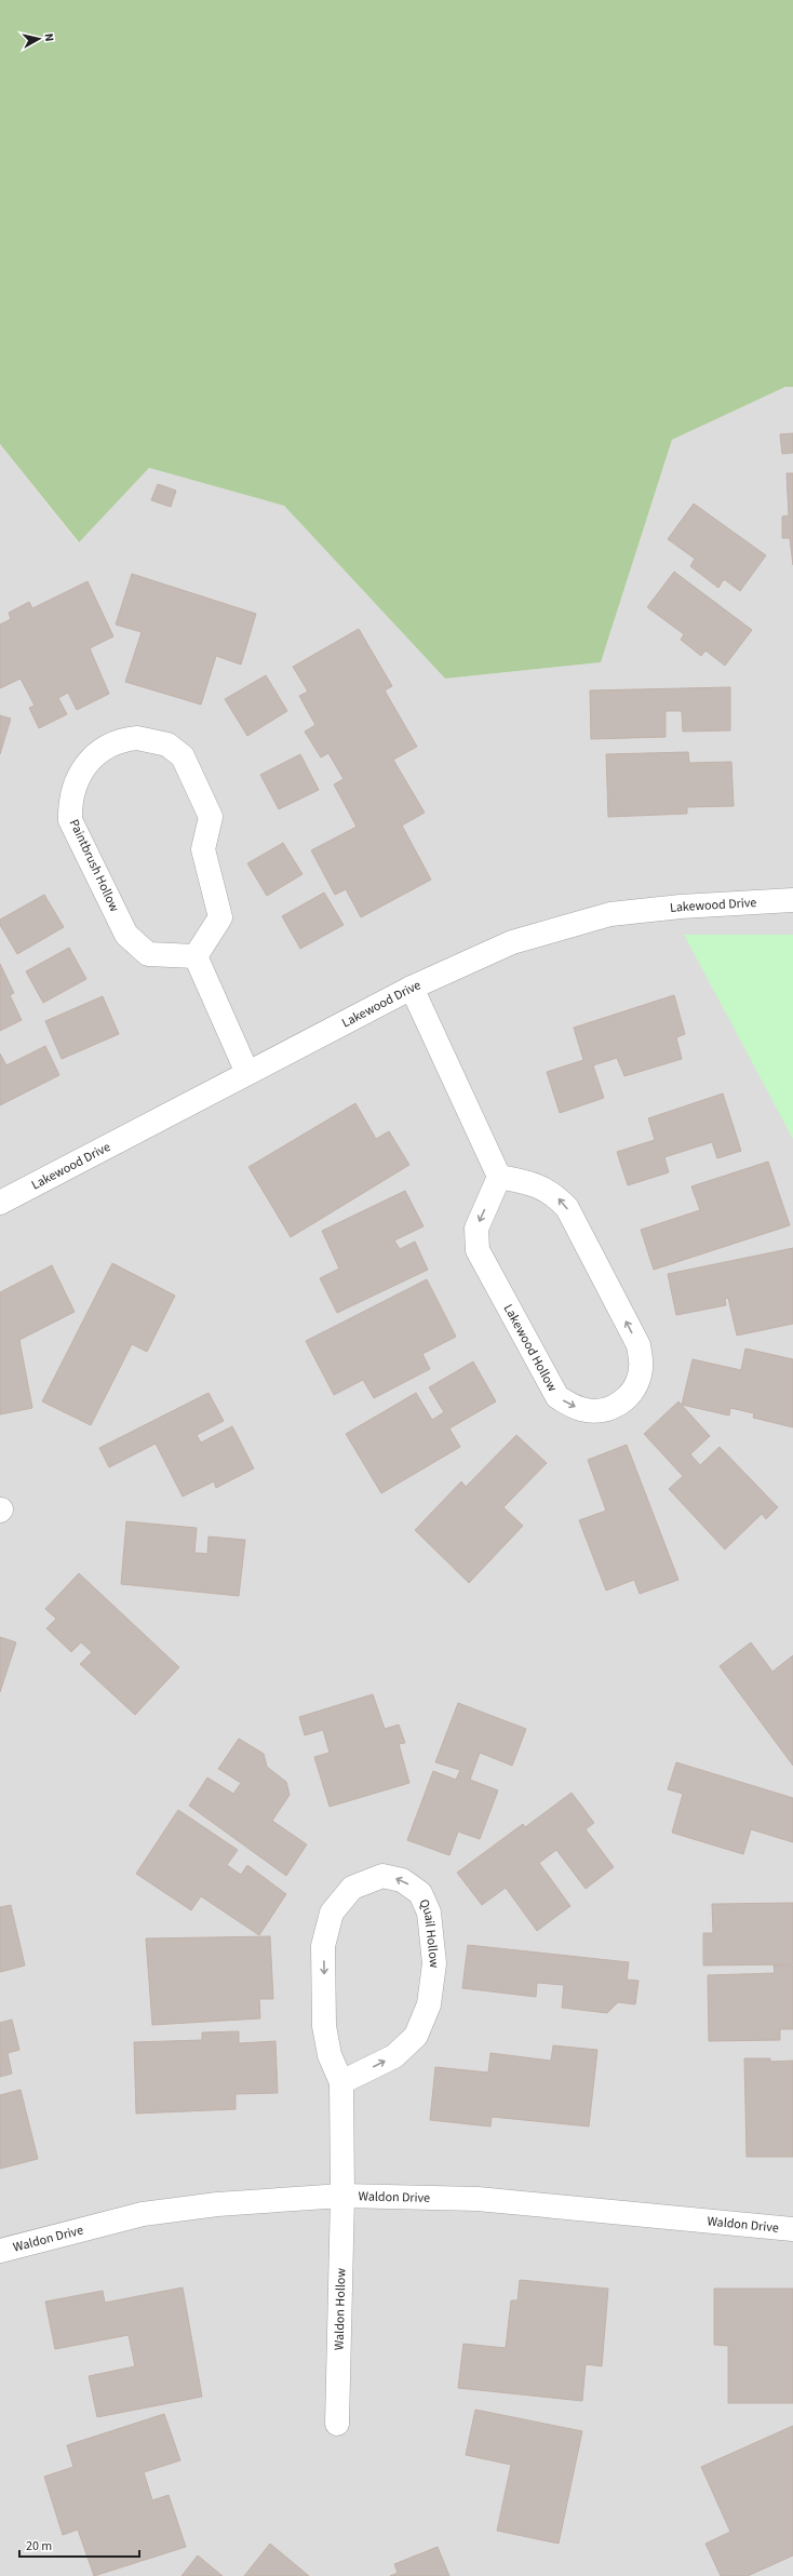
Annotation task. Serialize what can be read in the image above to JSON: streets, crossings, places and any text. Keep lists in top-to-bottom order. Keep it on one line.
{"streets":{"street":["Paintbrush Hollow","Lakewood Drive","Lakewood Hollow","Quail Hollow","Waldon Drive","Waldon Hollow"]},"crossings":[["Quail Hollow","Waldon Drive"],["Quail Hollow","Waldon Hollow"],["Waldon Drive","Waldon Hollow"]],"scale_bar":"20 m","north":"right"}
